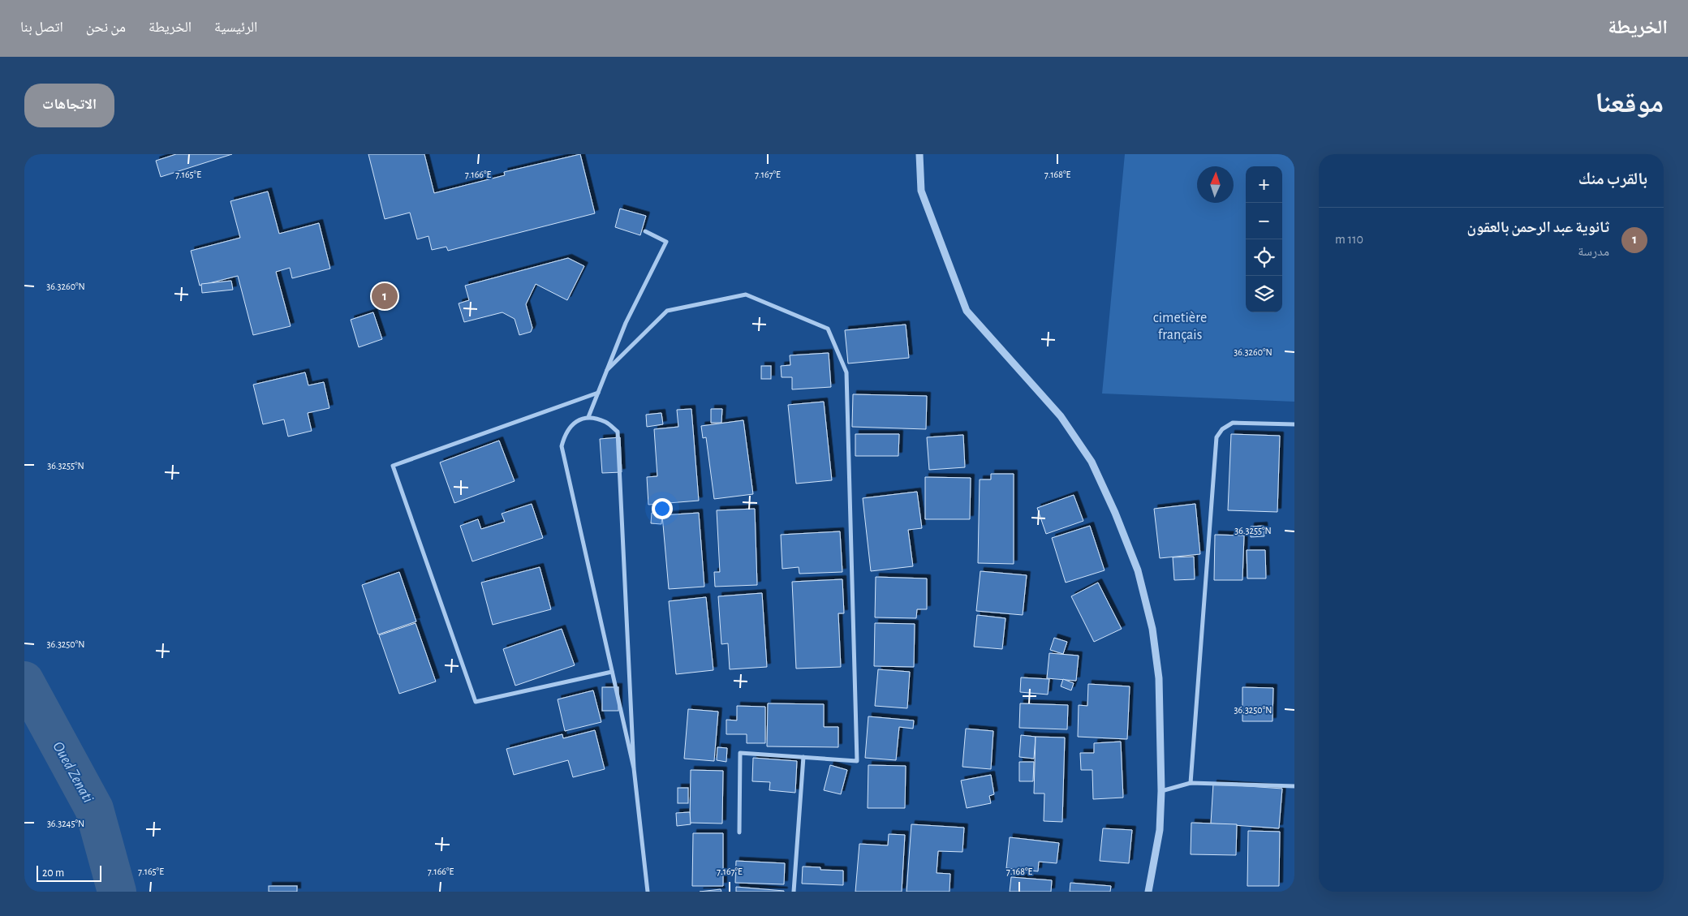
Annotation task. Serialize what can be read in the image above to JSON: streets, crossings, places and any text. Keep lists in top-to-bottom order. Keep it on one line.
{"water":["Oued Zenati"],"parks":["cimetière français"],"scale_bar":"20 m","north":"top","page":{"header":"الخريطة","nav":["الرئيسية","الخريطة","من نحن","اتصل بنا"],"title":"موقعنا","buttons":"الاتجاهات","heading":"بالقرب منك","map_buttons":["+","−"],"list":[{"mark":"1","name":"ثانوية عبد الرحمن بالعقون","note":"مدرسة","value":"110 m"}],"pins":"1","scale":"20 m"},"coordinates":["7.165°E","7.166°E","7.167°E","7.168°E","36.3260°N","36.3255°N","36.3250°N","36.3245°N"]}
